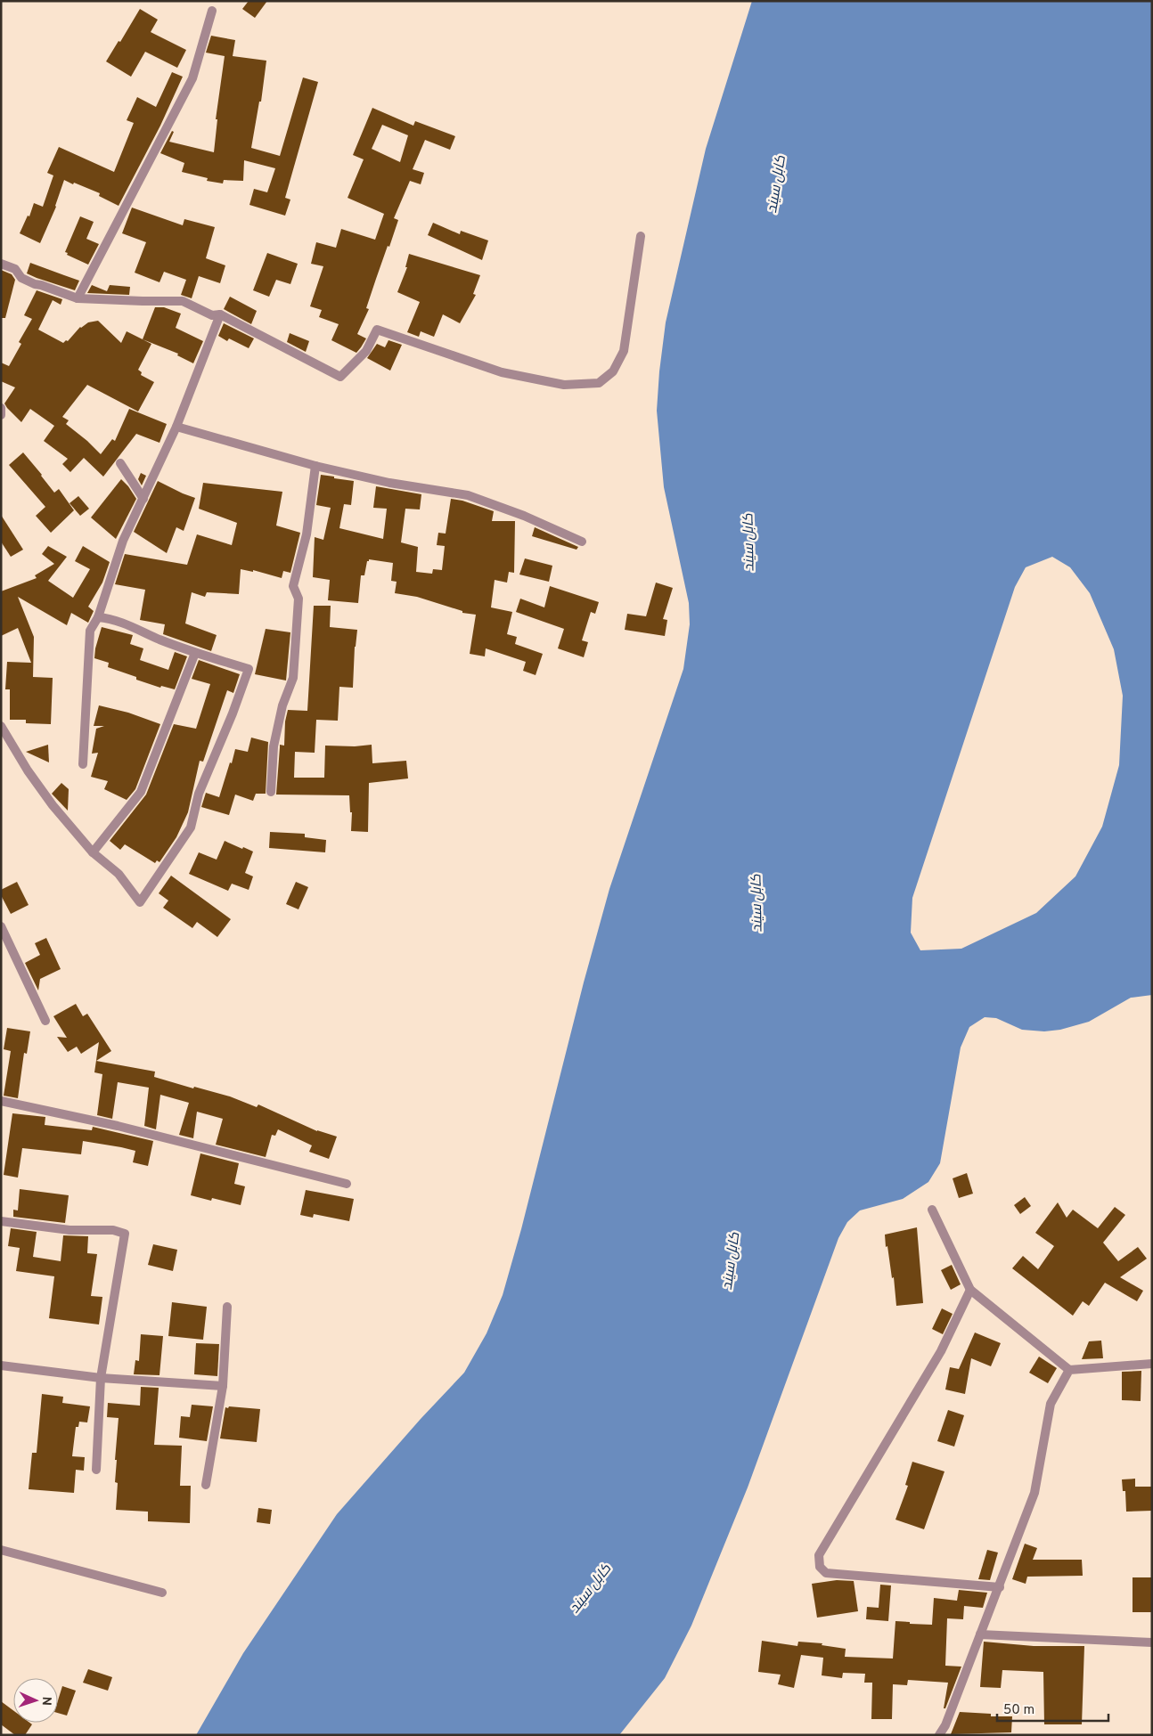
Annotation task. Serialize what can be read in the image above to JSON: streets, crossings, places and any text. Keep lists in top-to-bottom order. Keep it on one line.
{"water":["کابل سيند"],"scale_bar":"50 m","north":"right"}
